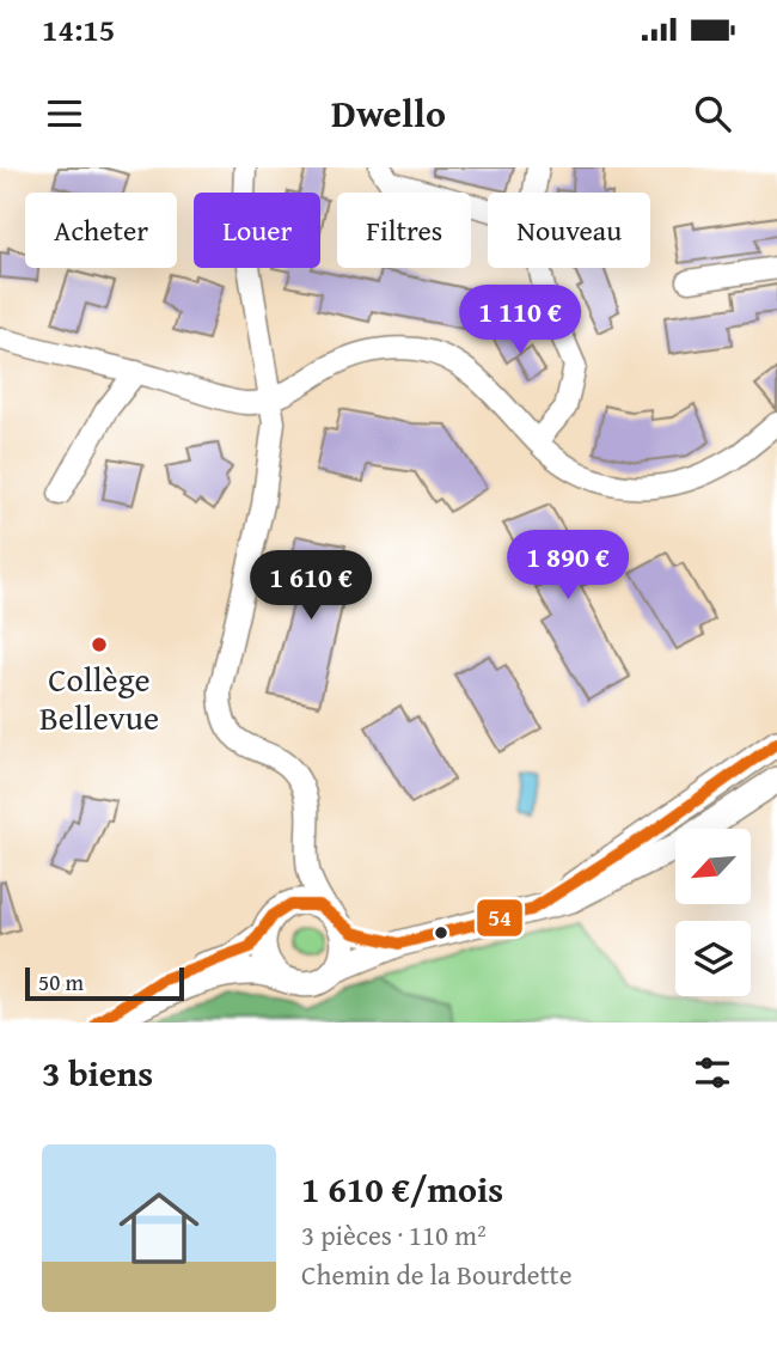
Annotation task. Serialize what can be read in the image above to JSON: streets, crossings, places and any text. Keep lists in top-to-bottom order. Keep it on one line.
{"places":["Collège Bellevue"],"lines":["transit line 54"],"scale_bar":"50 m","north":"bottom left","page":{"status":"14:15","header":"Dwello","chip":["Acheter","Louer","Filtres","Nouveau"],"price":["1 110 €","1 890 €","1 610 €"],"scale":"50 m","heading":"3 biens","list":[{"name":"1 610 €/mois","note":"3 pièces · 110 m² · Chemin de la Bourdette"}]}}
